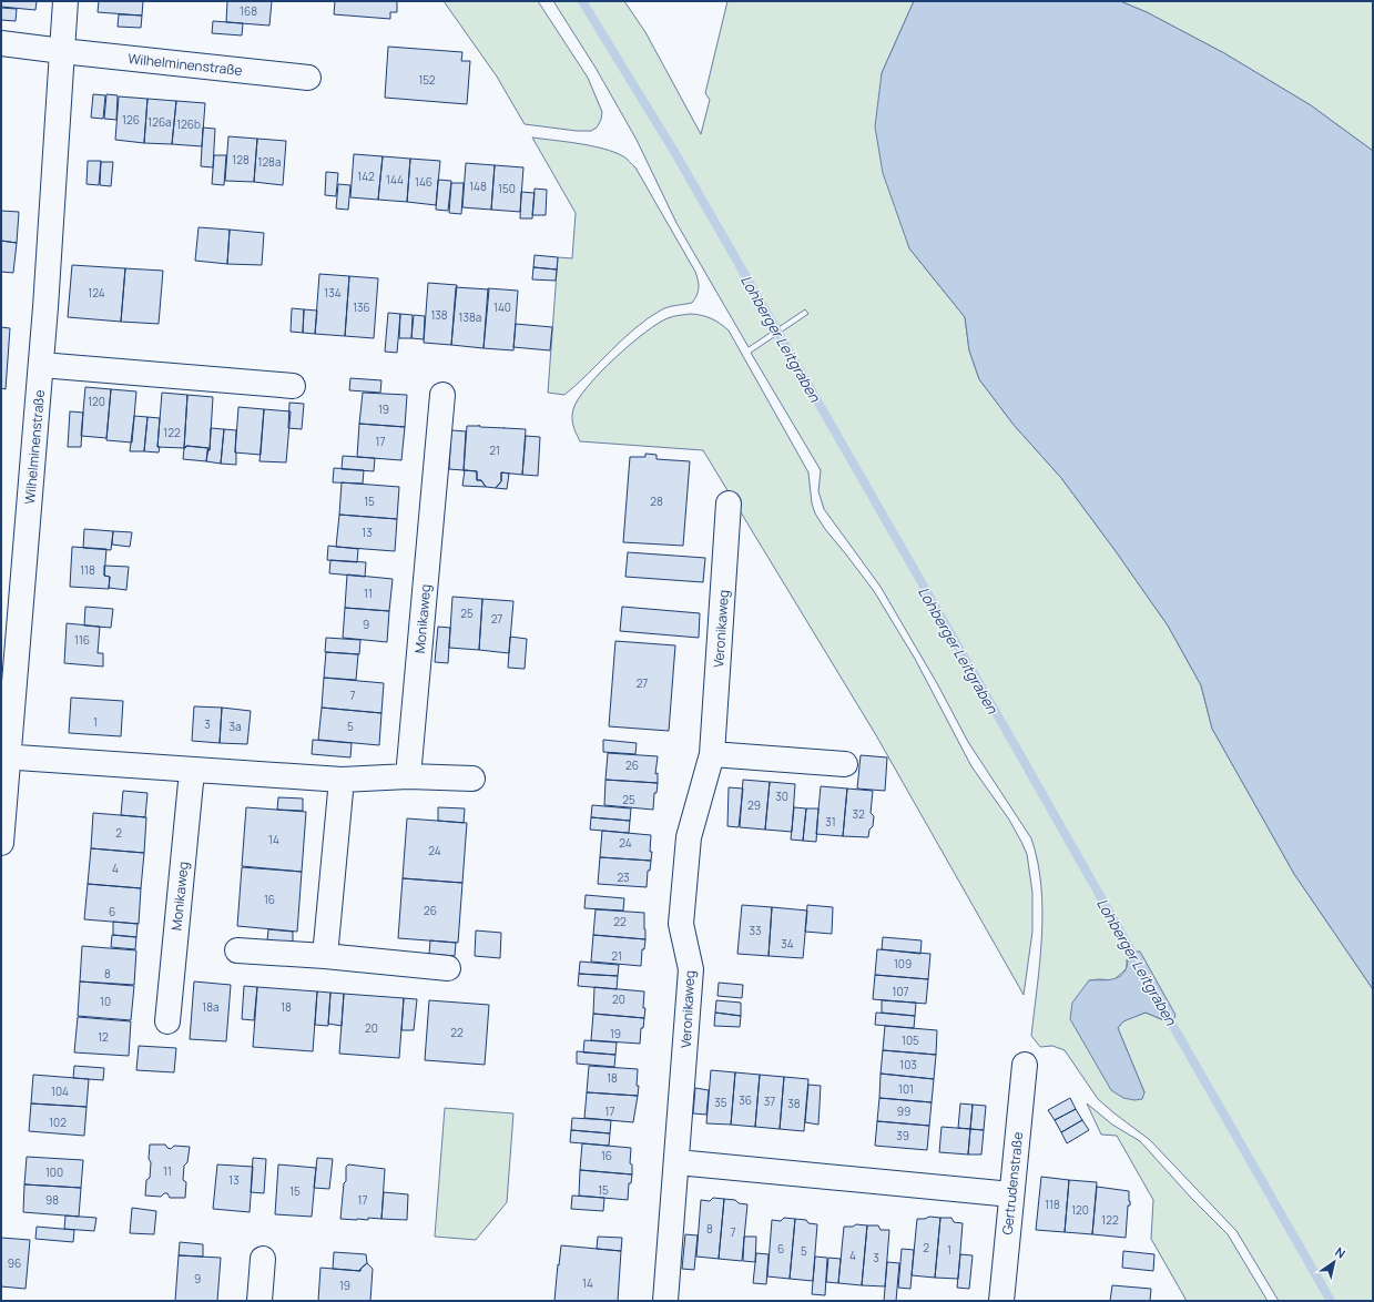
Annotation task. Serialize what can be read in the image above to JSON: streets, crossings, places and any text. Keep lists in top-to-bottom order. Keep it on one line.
{"streets":{"street":["Wilhelminenstraße","Monikaweg","Veronikaweg","Gertrudenstraße"]},"water":["Lohberger Leitgraben"],"house_numbers":["168","152","126","126a","126b","128","128a","142","144","146","148","150","124","134","136","140","138","138a","120","19","122","17","21","15","28","13","118","11","25","27","9","116","27","7","1","3","3a","5","26","30","25","29","32","31","2","14","24","24","4","23","16","26","6","22","33","34","21","109","8","107","20","10","18a","18","20","22","19","12","105","103","18","101","104","36","37","35","38","17","99","102","39","16","11","100","13","15","15","98","17","118","120","122","8","7","2","6","1","5","4","3","96","9","14","19"],"north":"top right"}
